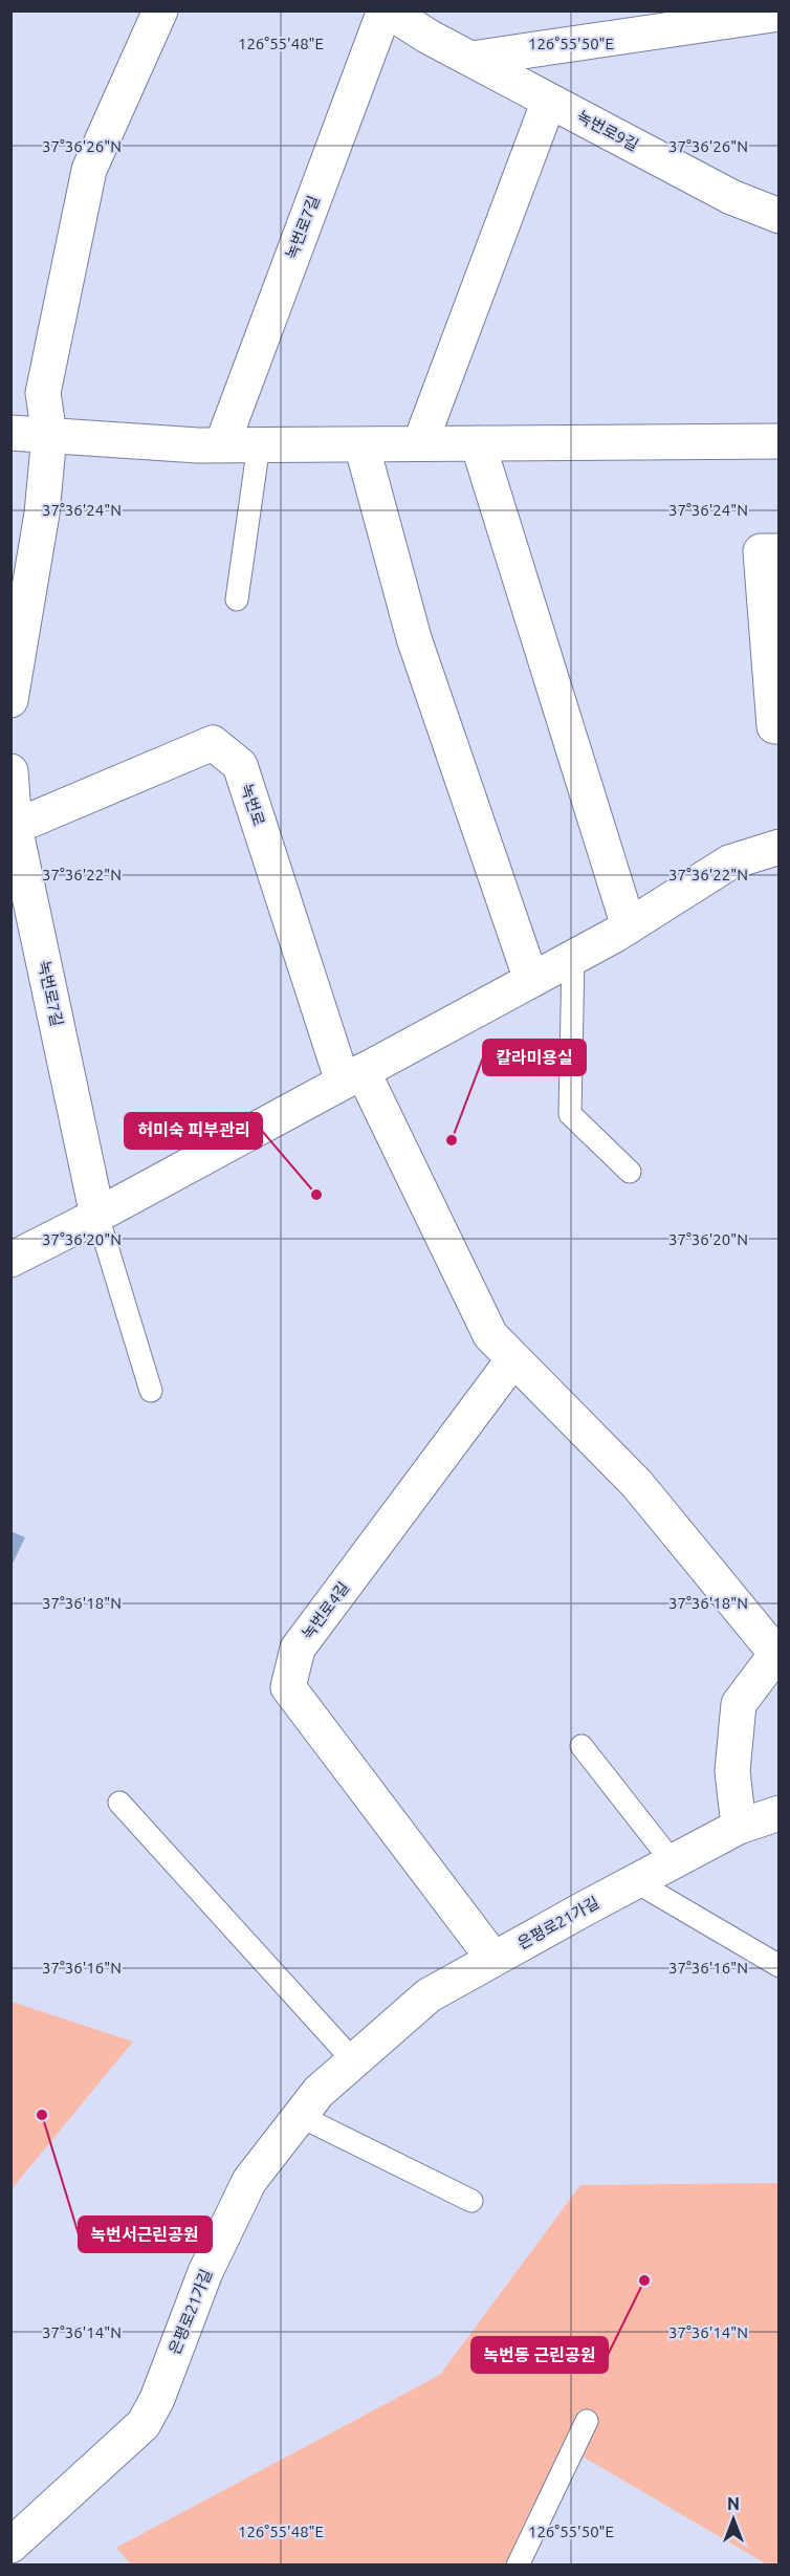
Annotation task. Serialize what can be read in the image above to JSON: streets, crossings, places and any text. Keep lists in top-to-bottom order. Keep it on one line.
{"streets":{"street":["녹번로9길","녹번로7길","녹번로","녹번로4길","은평로21가길"]},"crossings":[["녹번로9길","녹번로7길"],["녹번로7길","녹번로"],["녹번로4길","은평로21가길"]],"places":["칼라미용실","허미숙 피부관리","녹번서근린공원","녹번동 근린공원"],"north":"top","coordinates":["126°55'48\"E","126°55'50\"E","37°36'26\"N","37°36'24\"N","37°36'22\"N","37°36'20\"N","37°36'18\"N","37°36'16\"N","37°36'14\"N"]}
